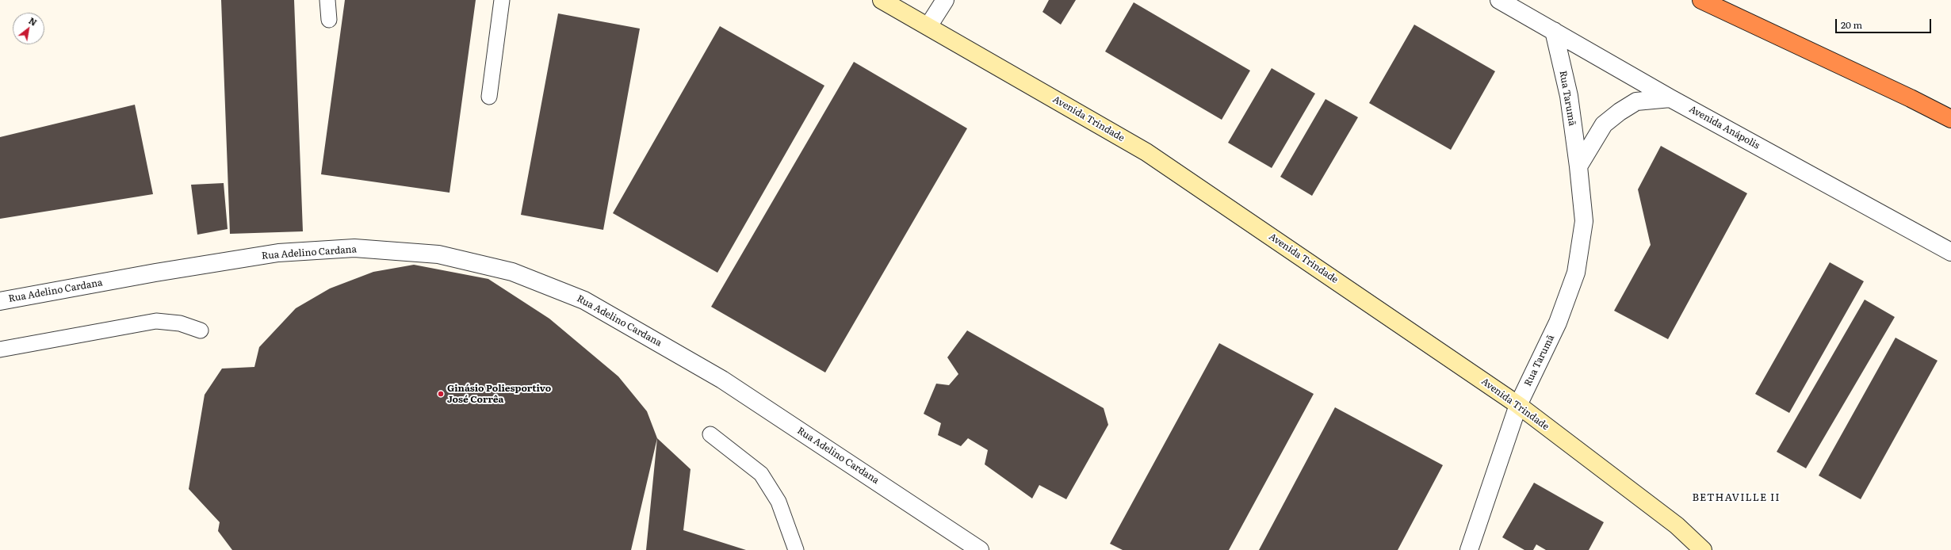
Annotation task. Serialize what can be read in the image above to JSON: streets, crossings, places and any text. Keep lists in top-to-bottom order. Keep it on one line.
{"streets":{"street":["Rua Tarumã","Avenida Trindade","Avenida Anápolis","Rua Adelino Cardana"]},"crossings":[["Rua Tarumã","Avenida Trindade"],["Rua Tarumã","Avenida Anápolis"]],"districts":["BETHAVILLE II"],"places":["Ginásio Poliesportivo José Corrêa"],"scale_bar":"20 m","north":"top right"}
